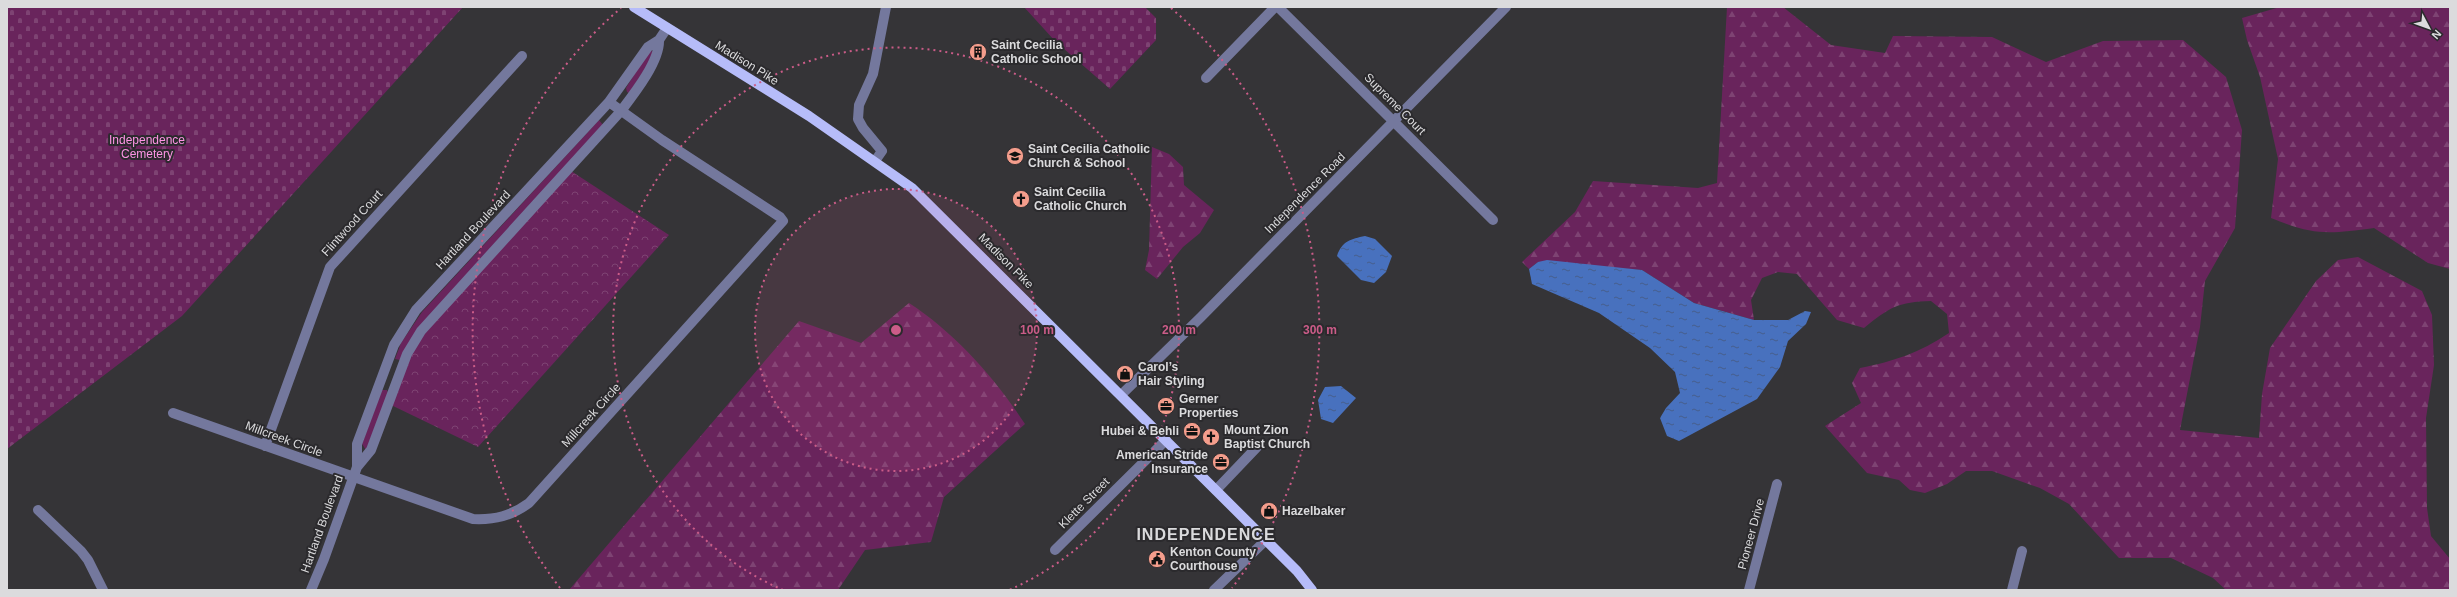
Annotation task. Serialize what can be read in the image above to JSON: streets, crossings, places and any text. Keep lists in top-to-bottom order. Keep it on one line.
{"streets":{"main road":["Madison Pike"],"street":["Supreme Court","Independence Road","Flintwood Court","Hartland Boulevard","Millcreek Circle","Klette Street","Pioneer Drive"]},"crossings":[["Madison Pike","Independence Road"],["Madison Pike","Hartland Boulevard"],["Madison Pike","Klette Street"],["Supreme Court","Independence Road"],["Flintwood Court","Millcreek Circle"],["Hartland Boulevard","Millcreek Circle"]],"districts":["INDEPENDENCE"],"parks":["Independence Cemetery"],"places":{"building":["Saint Cecilia Catholic School"],"school or university":["Saint Cecilia Catholic Church & School"],"church":["Saint Cecilia Catholic Church","Mount Zion Baptist Church"],"shop":["Carol’s Hair Styling","Hazelbaker"],"office":["Gerner Properties","Hubei & Behli","American Stride Insurance"],"public building":["Kenton County Courthouse"]},"north":"bottom right","rings":["100 m","200 m","300 m"]}
